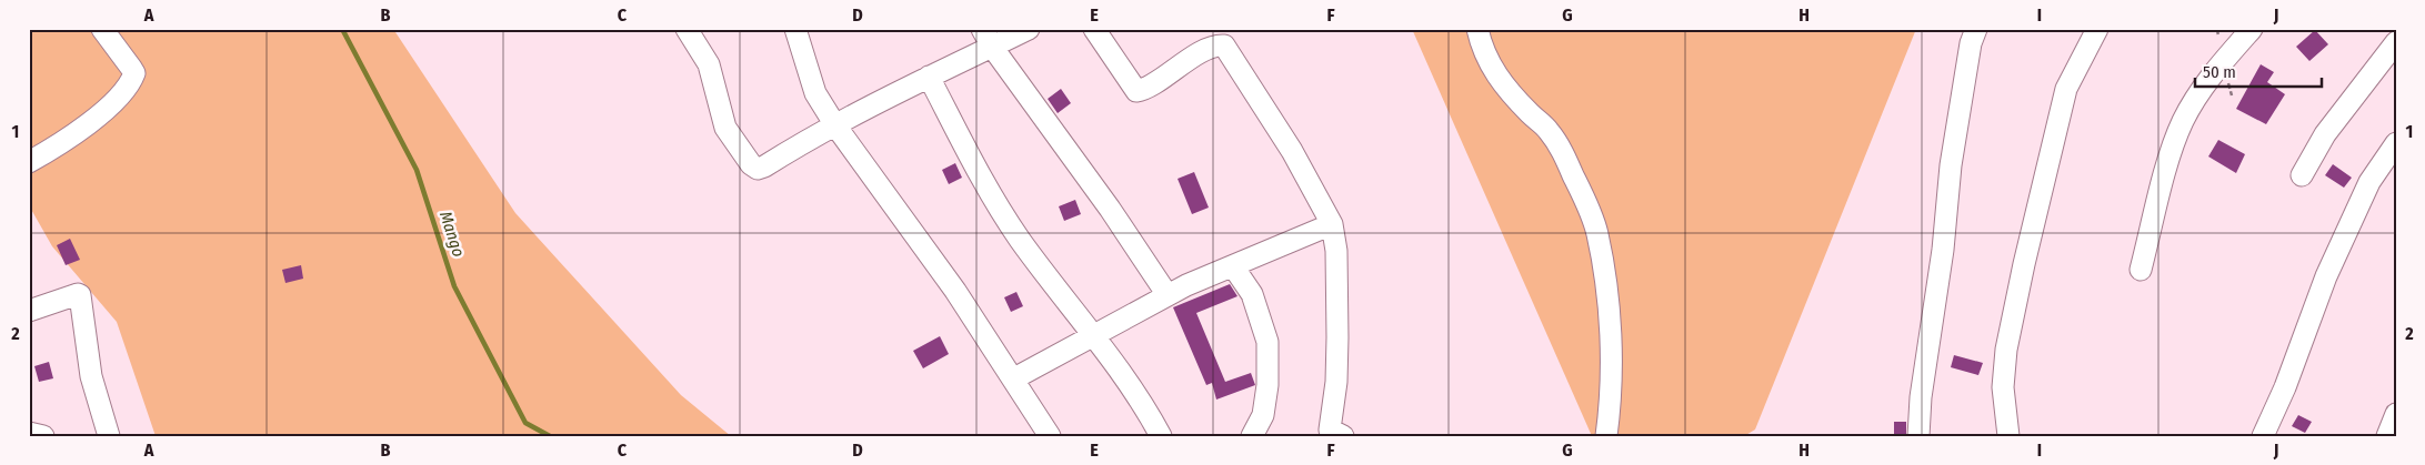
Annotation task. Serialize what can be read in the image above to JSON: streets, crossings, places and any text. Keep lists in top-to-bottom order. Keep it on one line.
{"water":["Mango"],"scale_bar":"50 m","grid":{"columns":["A","B","C","D","E","F","G","H","I","J"],"rows":["1","2"]}}
